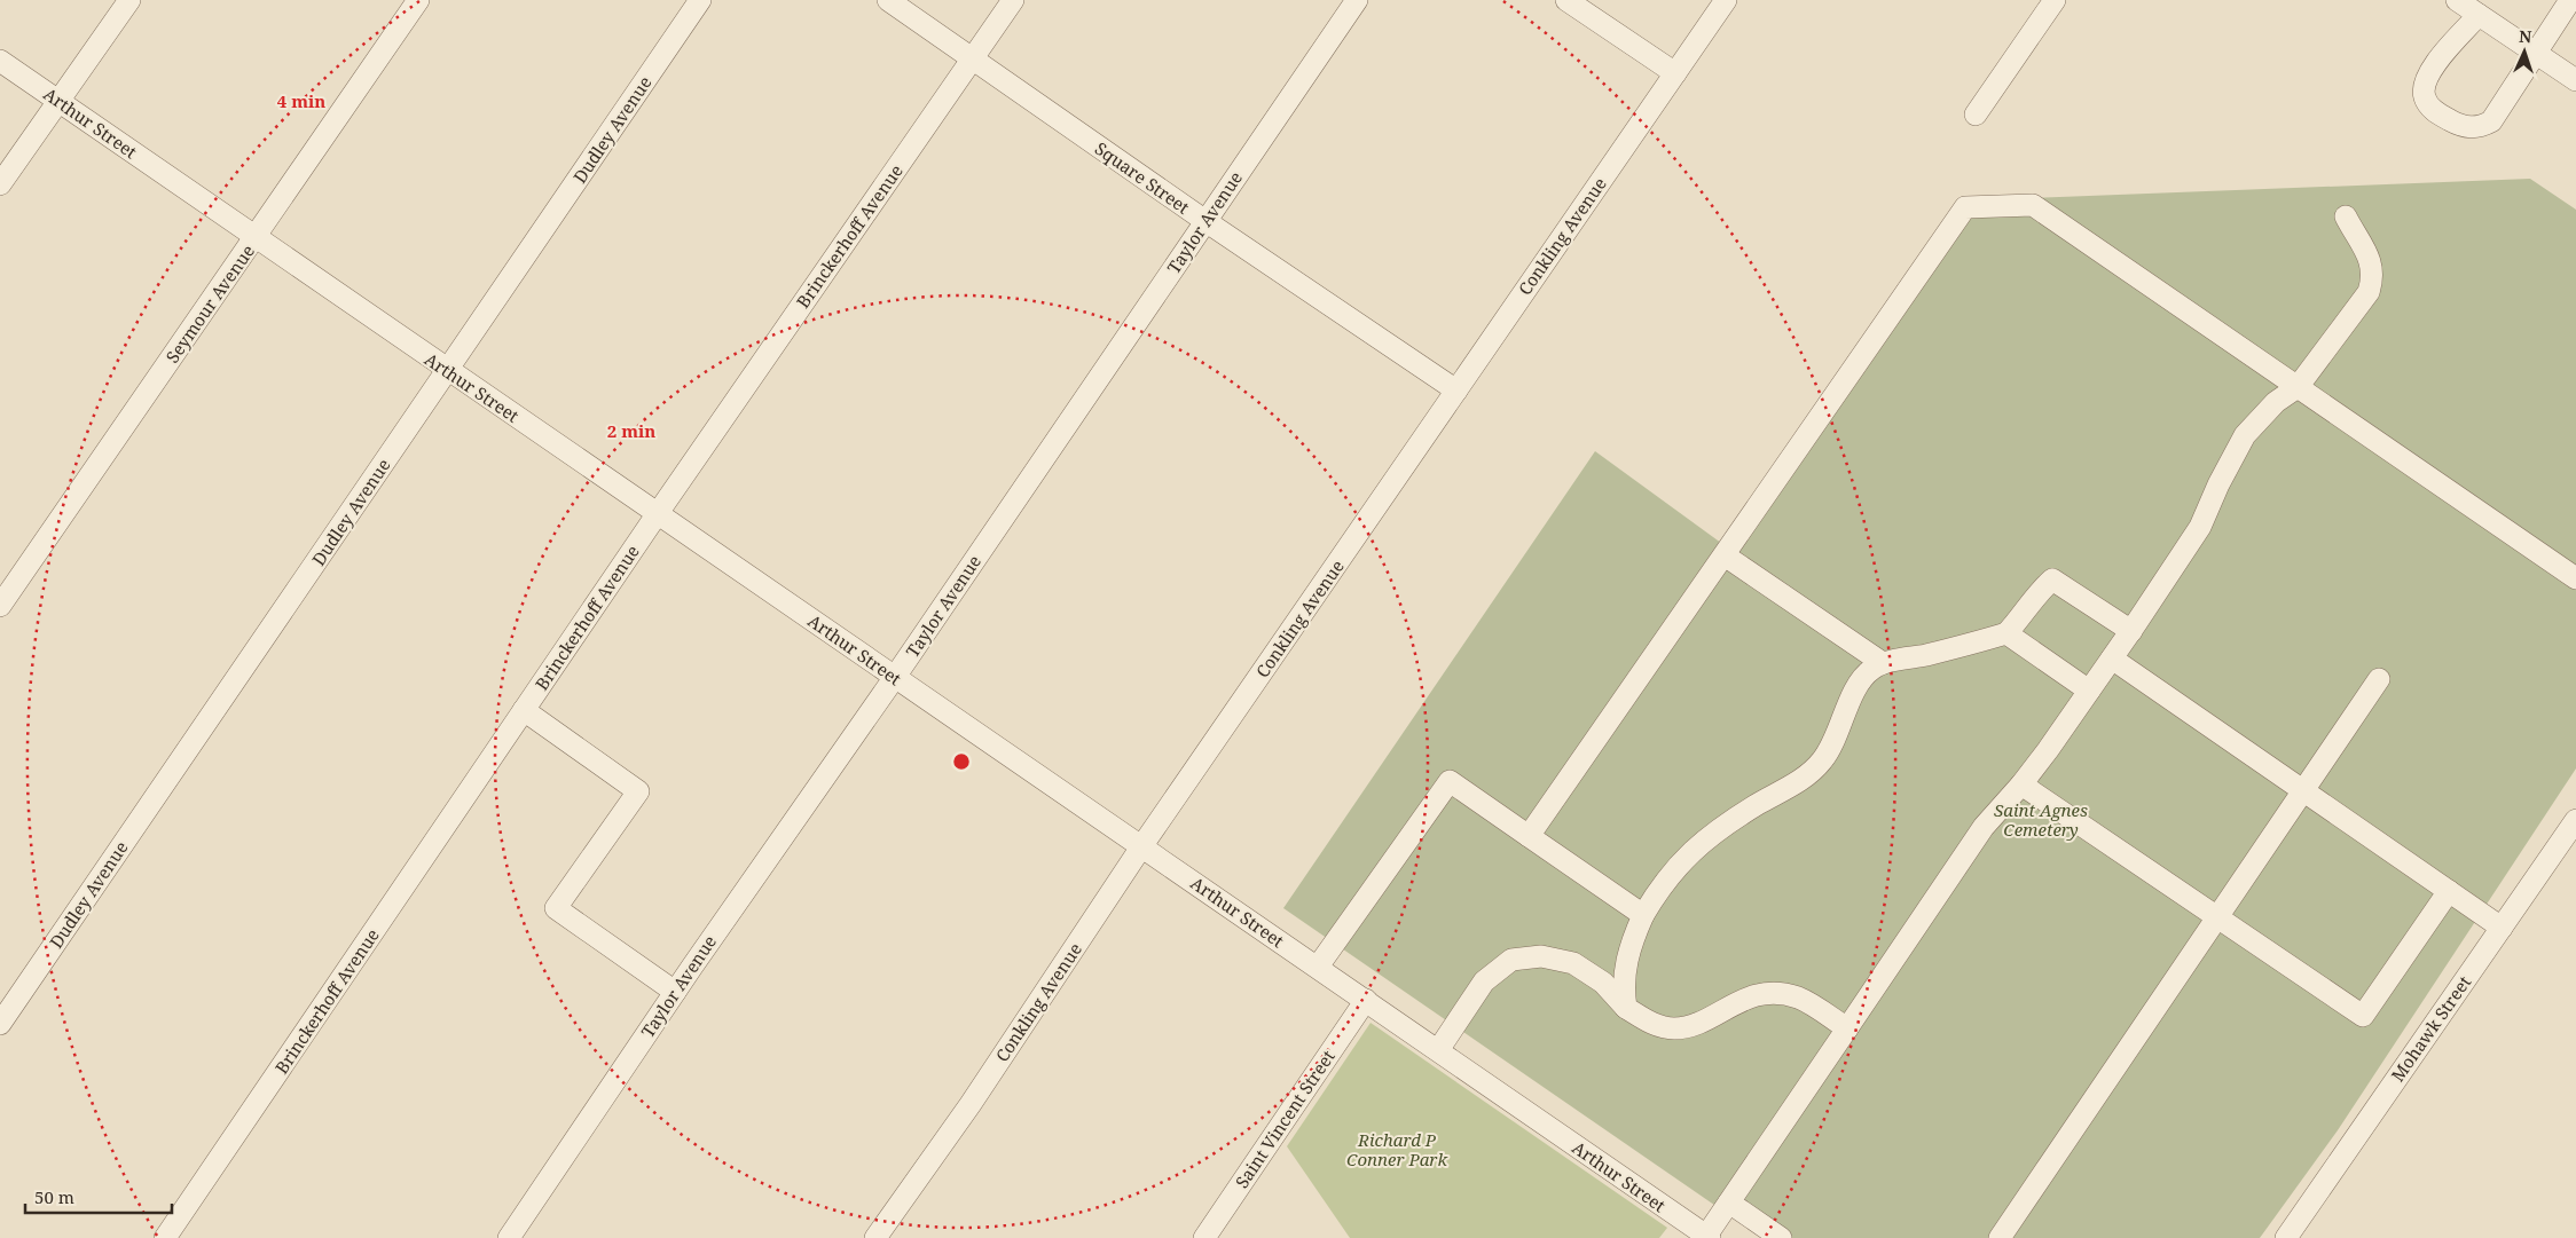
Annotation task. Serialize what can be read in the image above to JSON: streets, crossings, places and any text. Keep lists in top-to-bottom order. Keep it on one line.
{"streets":{"street":["Arthur Street","Dudley Avenue","Square Street","Taylor Avenue","Brinckerhoff Avenue","Conkling Avenue","Seymour Avenue","Mohawk Street","Saint Vincent Street"]},"crossings":[["Arthur Street","Dudley Avenue"],["Arthur Street","Taylor Avenue"],["Arthur Street","Brinckerhoff Avenue"],["Arthur Street","Conkling Avenue"],["Arthur Street","Seymour Avenue"],["Arthur Street","Saint Vincent Street"],["Square Street","Taylor Avenue"],["Square Street","Brinckerhoff Avenue"],["Square Street","Conkling Avenue"]],"parks":["Saint Agnes Cemetery","Richard P Conner Park"],"scale_bar":"50 m","north":"top","rings":["4 min","2 min"]}
